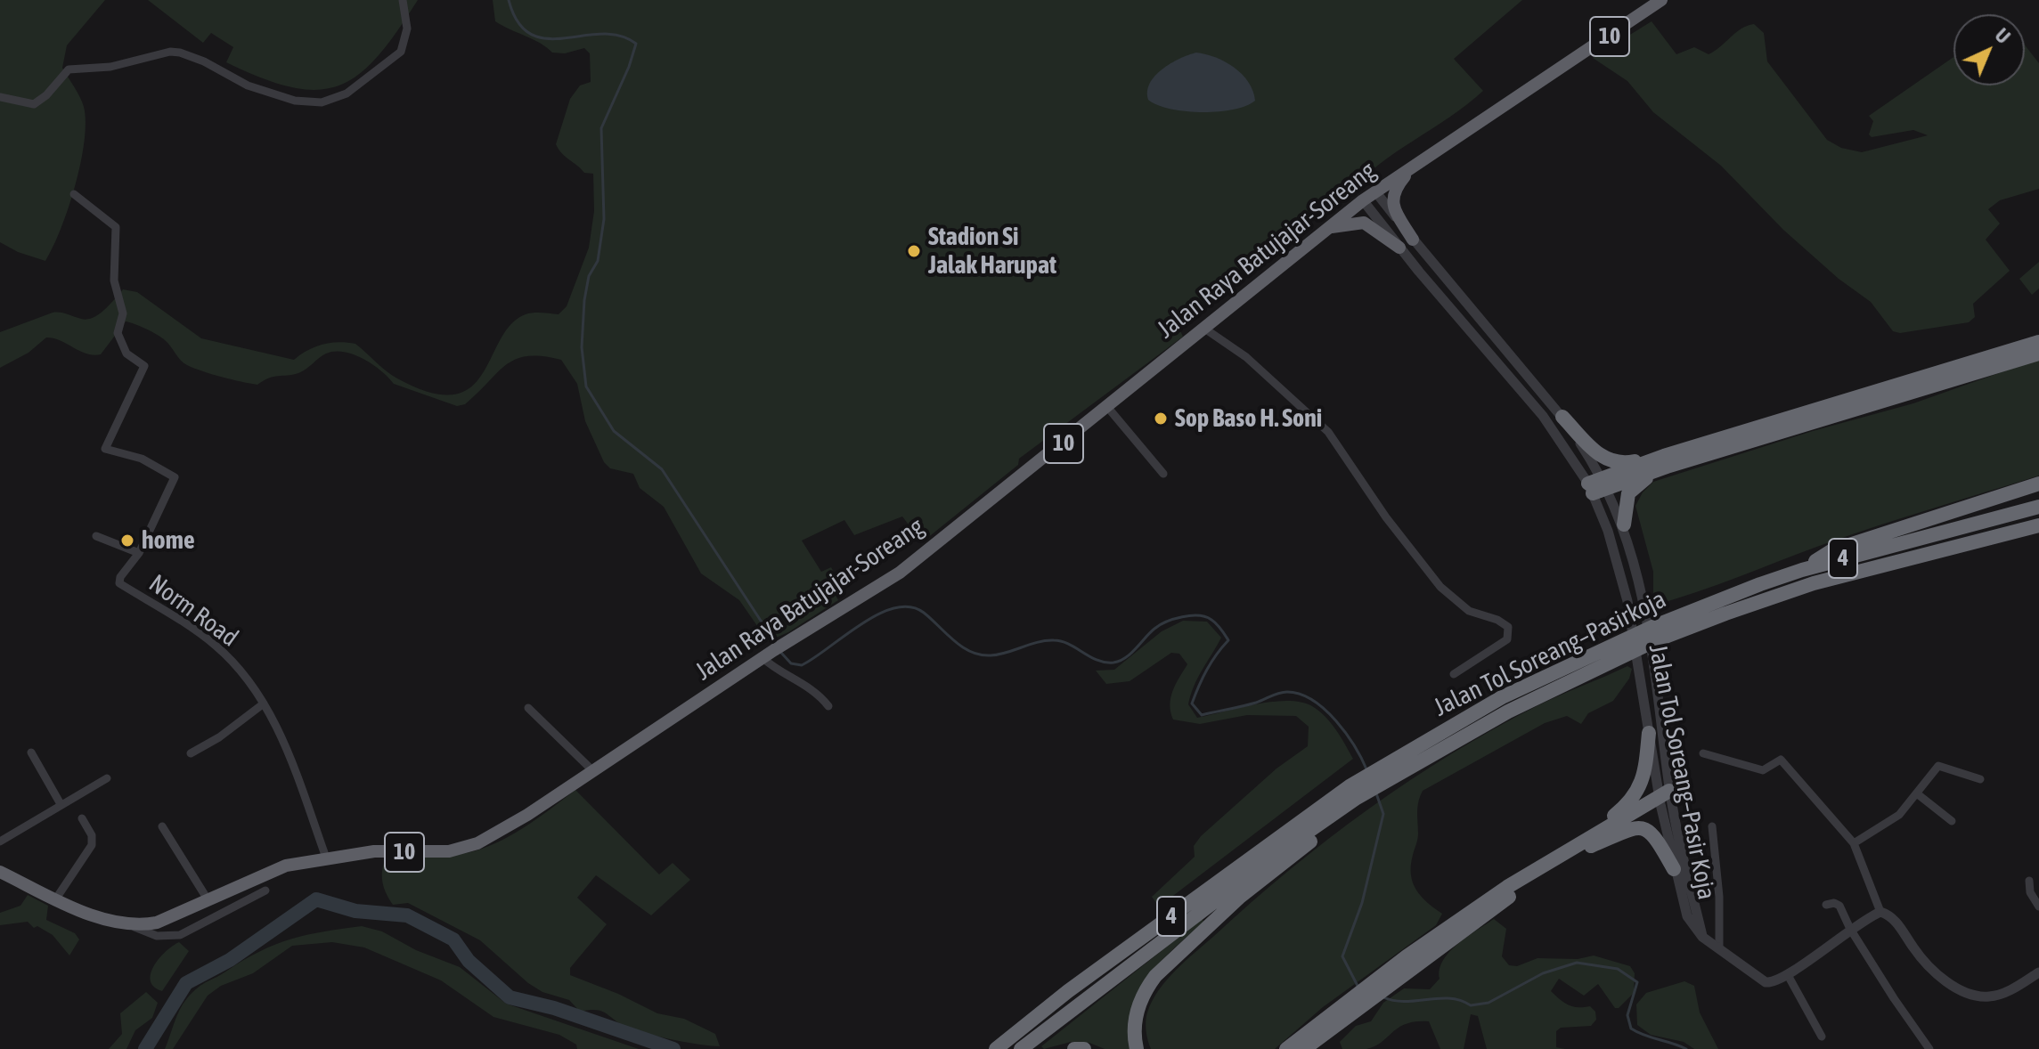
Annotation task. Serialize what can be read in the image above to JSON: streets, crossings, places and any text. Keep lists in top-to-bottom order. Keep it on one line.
{"streets":{"highway":["10","Jalan Raya Batujajar-Soreang","4","Jalan Tol Soreang–Pasirkoja"],"street":["Norm Road","Jalan Tol Soreang–Pasir Koja"]},"crossings":[["Jalan Raya Batujajar-Soreang","Norm Road"],["Jalan Raya Batujajar-Soreang","Jalan Tol Soreang–Pasir Koja"],["4","Jalan Tol Soreang–Pasirkoja"]],"places":["Stadion Si Jalak Harupat","Sop Baso H. Soni","home"],"north":"top right"}
